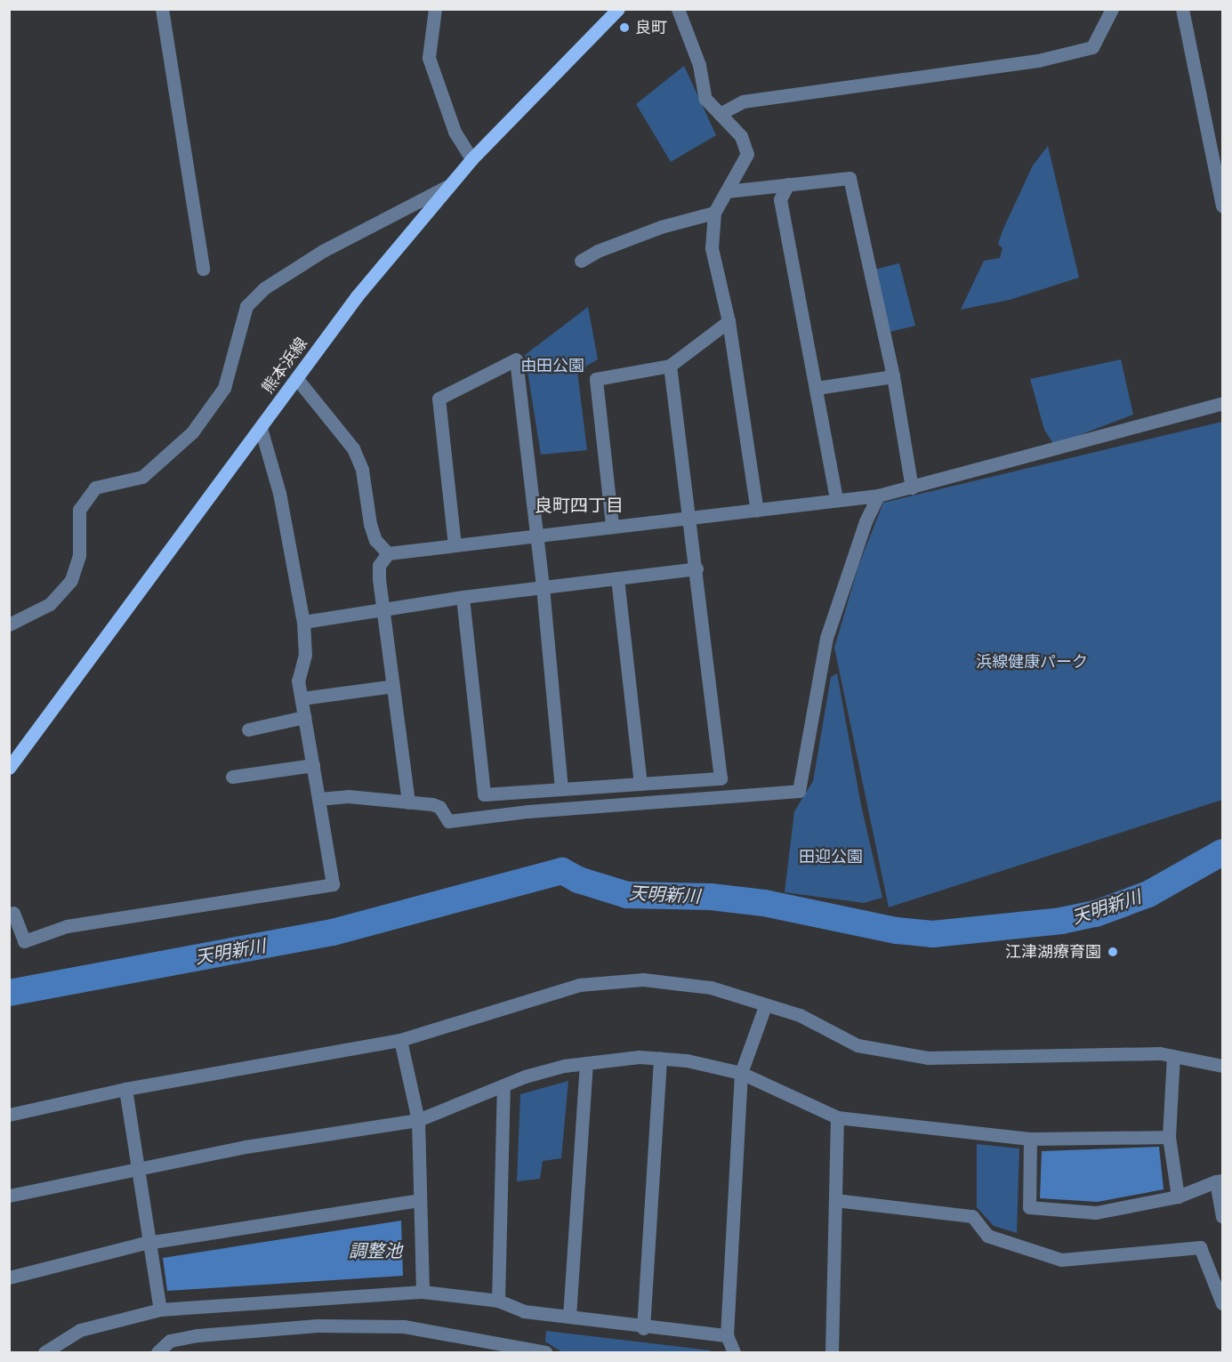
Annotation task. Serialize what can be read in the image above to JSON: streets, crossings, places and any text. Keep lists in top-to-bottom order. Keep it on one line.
{"streets":{"main road":["熊本浜線"]},"districts":["良町四丁目"],"water":["天明新川","調整池"],"parks":["由田公園","浜線健康パーク","田迎公園"],"places":["良町","江津湖療育園"]}
